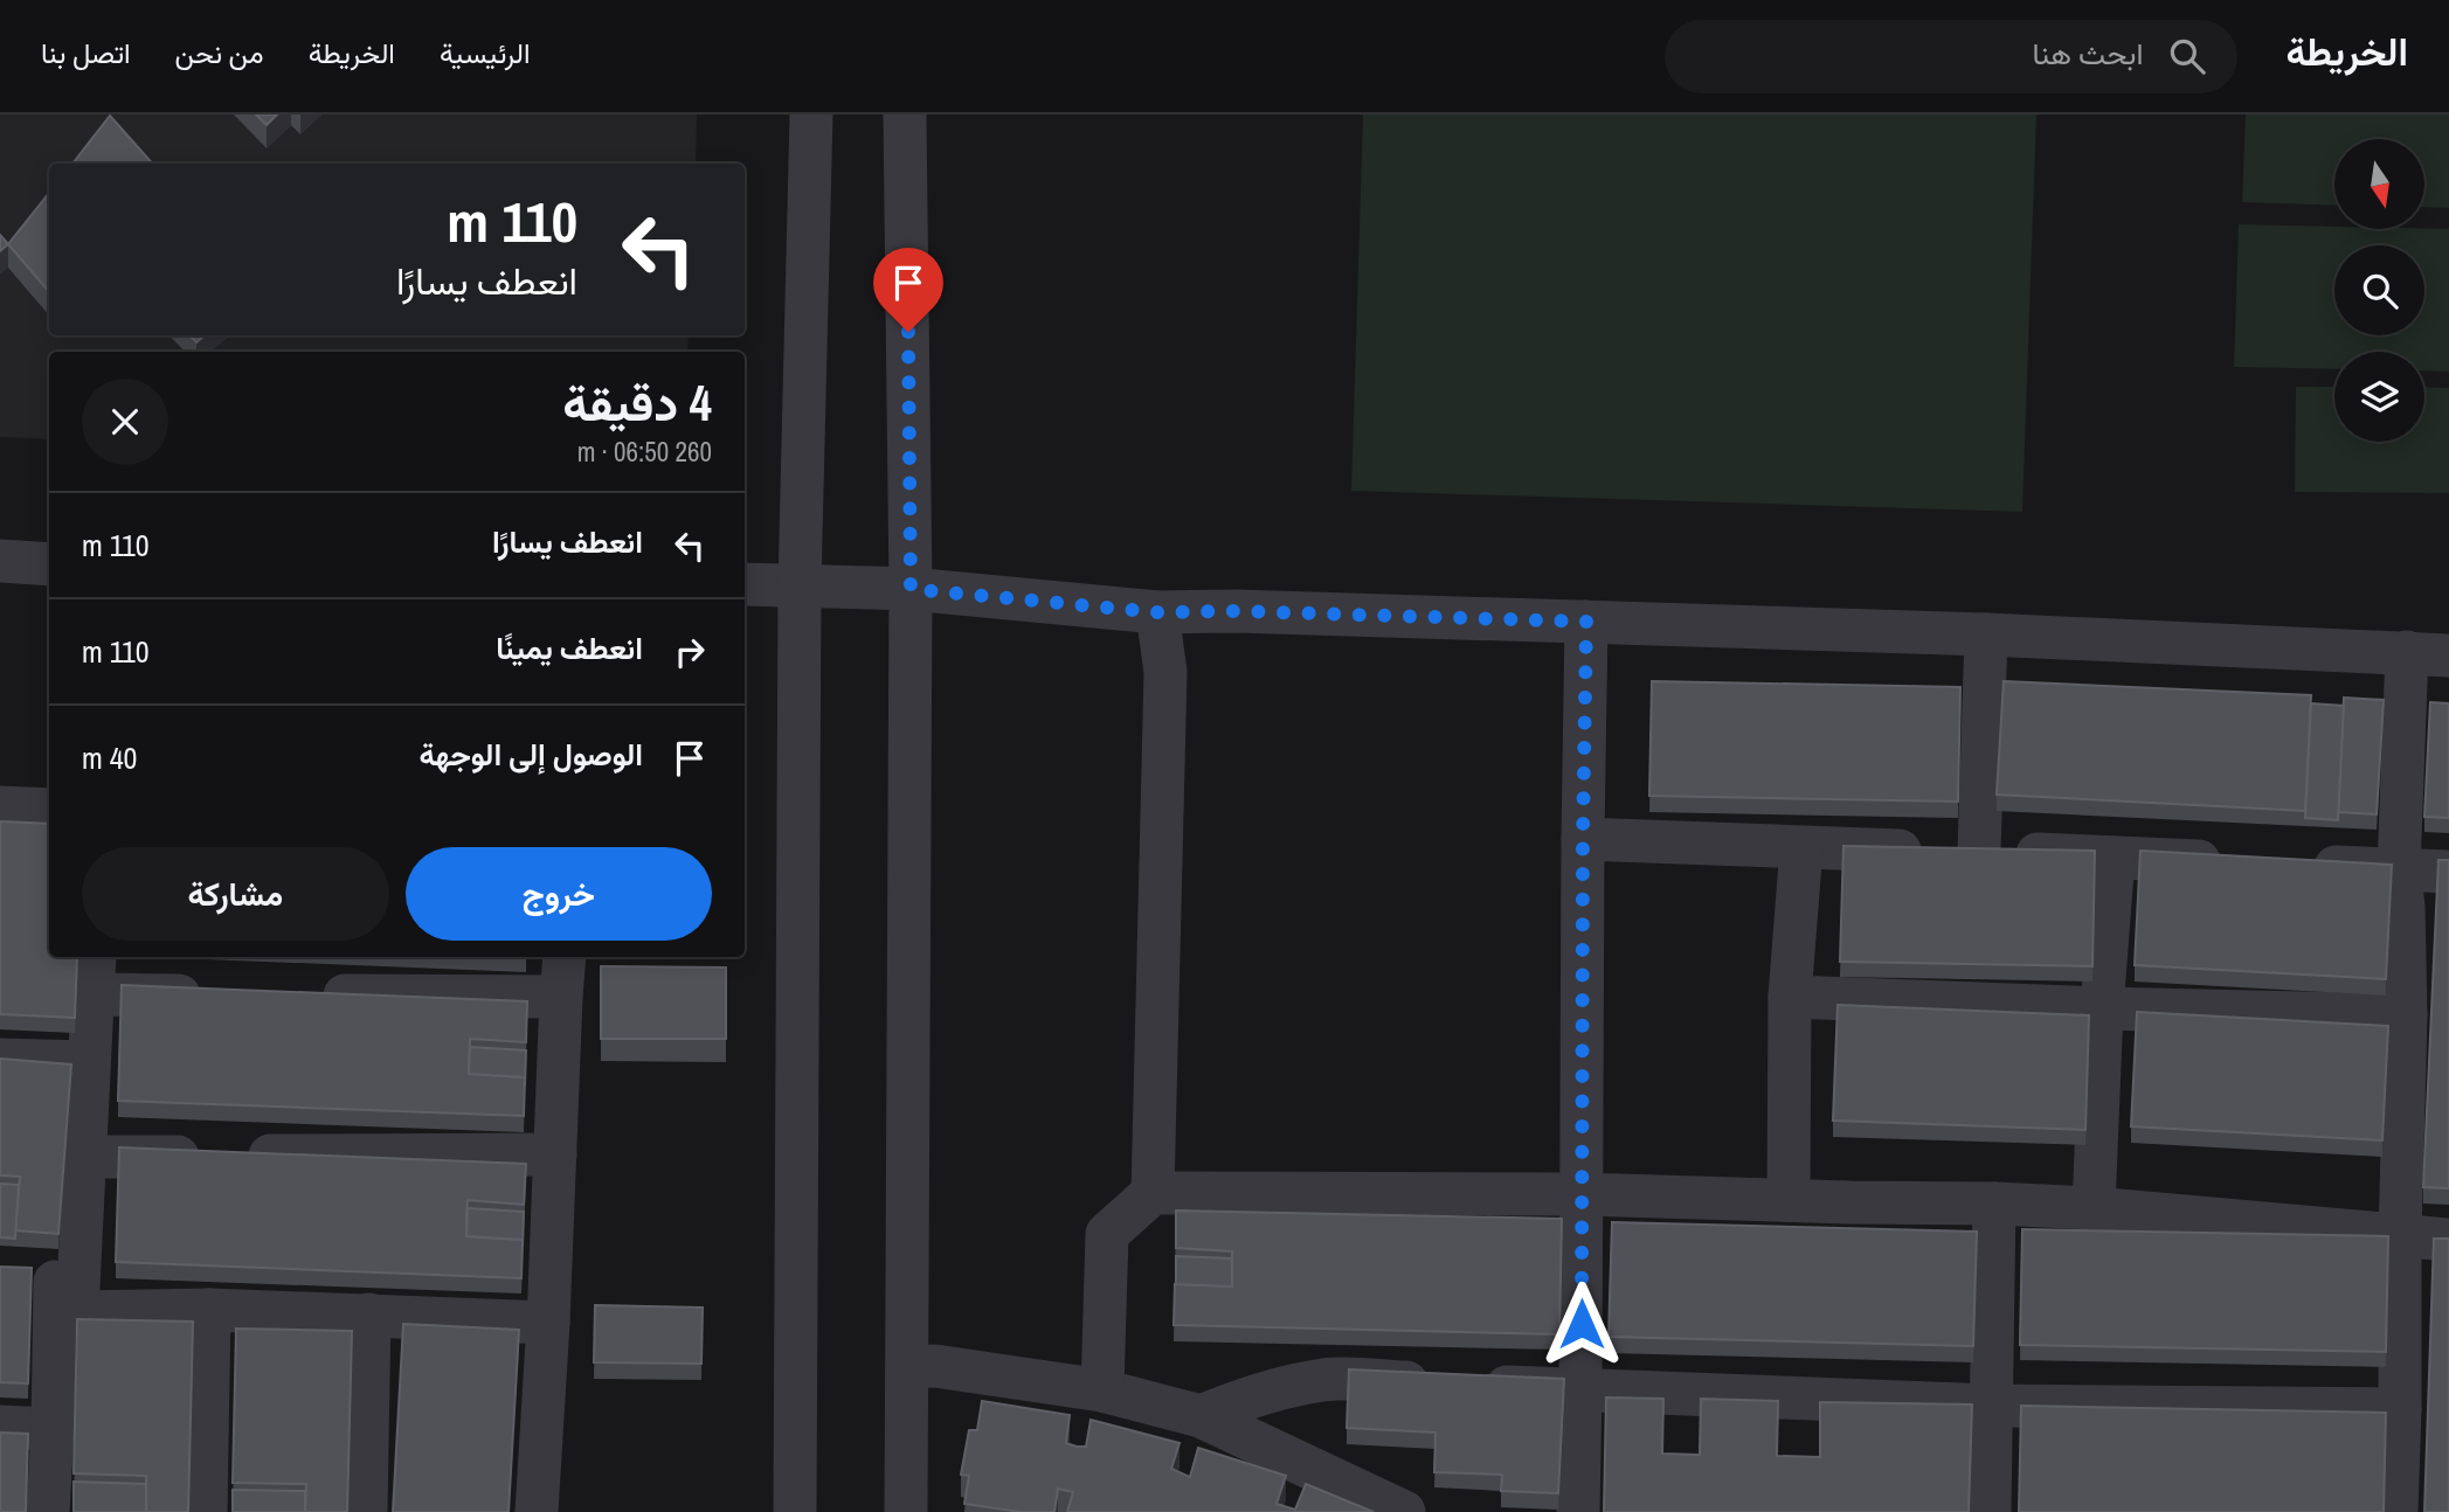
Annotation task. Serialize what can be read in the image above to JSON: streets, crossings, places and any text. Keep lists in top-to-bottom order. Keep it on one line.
{"north":"bottom","page":{"header":"الخريطة","search":"ابحث هنا","nav":["الرئيسية","الخريطة","من نحن","اتصل بنا"],"turn":["110 m","انعطف يسارًا"],"heading":["4 دقيقة","260 m · 06:50"],"list":[{"name":"انعطف يسارًا","value":"110 m"},{"name":"انعطف يمينًا","value":"110 m"},{"name":"الوصول إلى الوجهة","value":"40 m"}],"buttons":["خروج","مشاركة"]}}
